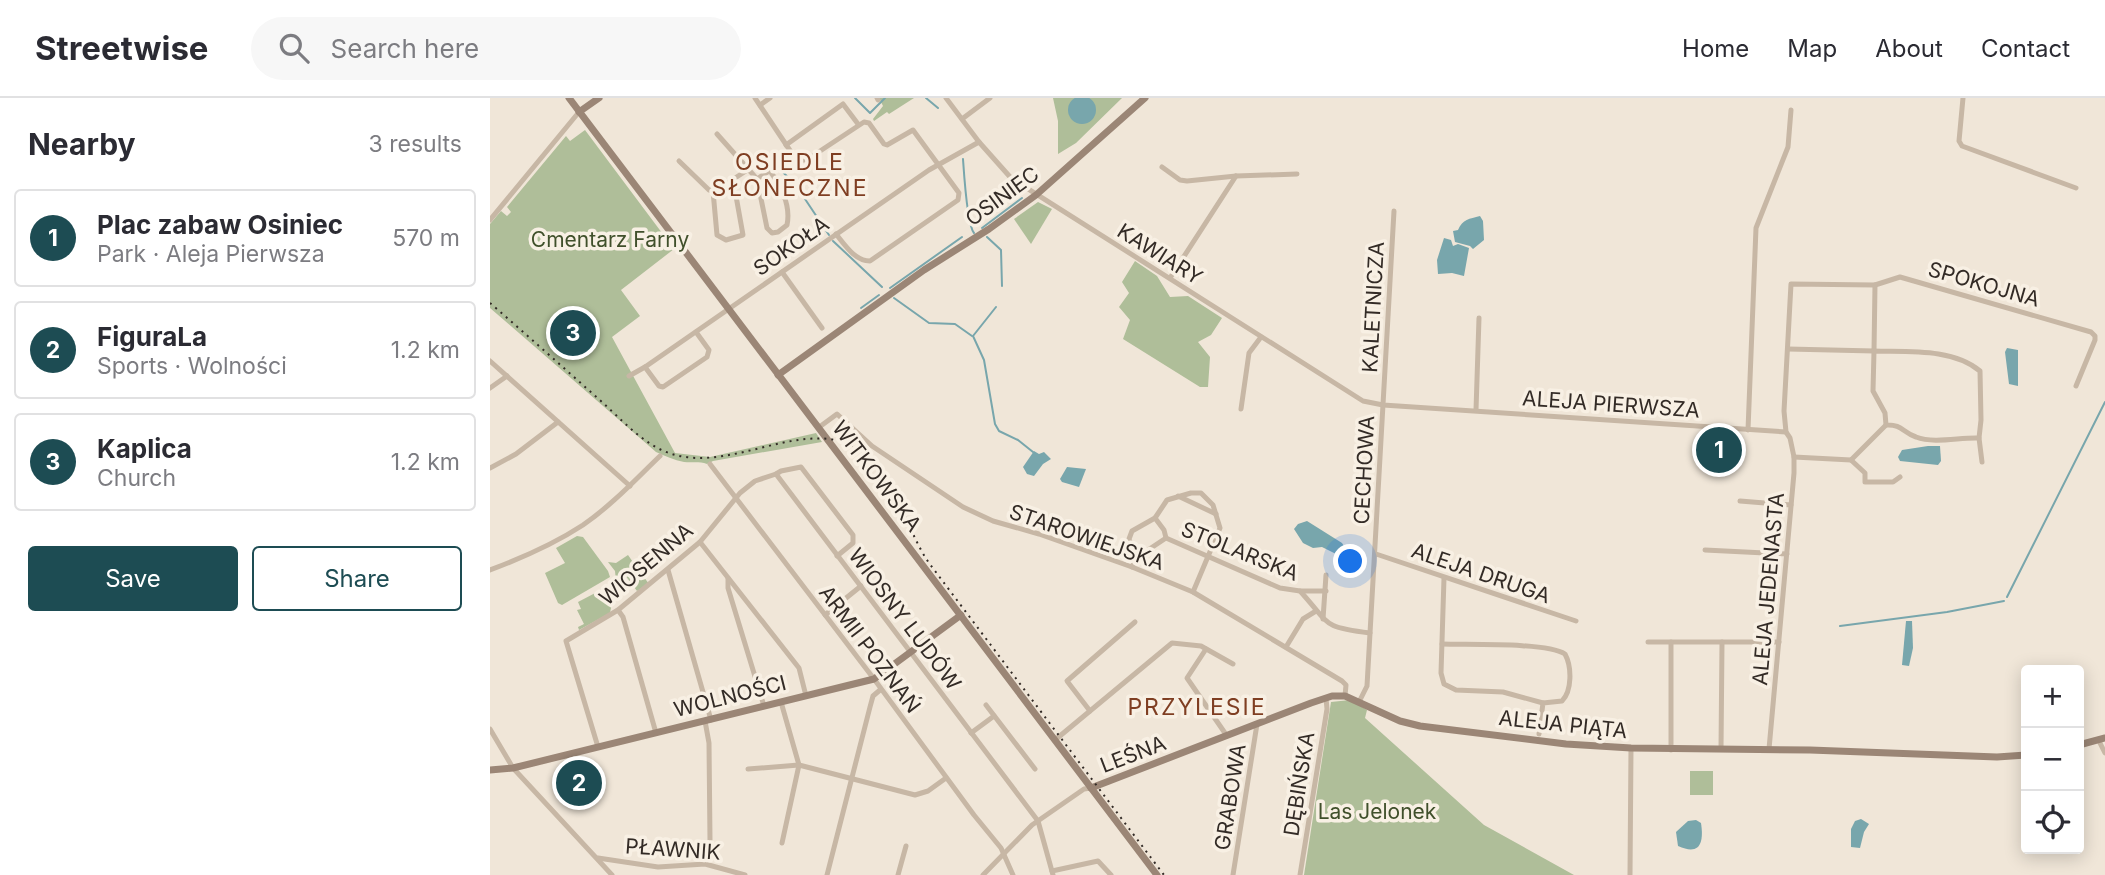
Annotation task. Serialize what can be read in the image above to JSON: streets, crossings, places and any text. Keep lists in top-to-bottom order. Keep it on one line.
{"streets":{"street":["OSINIEC","SOKOŁA","KAWIARY","SPOKOJNA","KALETNICZA","ALEJA PIERWSZA","CECHOWA","WITKOWSKA","STAROWIEJSKA","STOLARSKA","WIOSENNA","ALEJA DRUGA","ALEJA JEDENASTA","WIOSNY LUDÓW","ARMII POZNAŃ","WOLNOŚCI","ALEJA PIĄTA","LEŚNA","DĘBIŃSKA","GRABOWA","PŁAWNIK"]},"crossings":[["OSINIEC","KAWIARY"],["OSINIEC","WITKOWSKA"],["SOKOŁA","KAWIARY"],["SOKOŁA","WITKOWSKA"],["KAWIARY","KALETNICZA"],["KAWIARY","ALEJA PIERWSZA"],["KAWIARY","CECHOWA"],["SPOKOJNA","ALEJA JEDENASTA"],["KALETNICZA","ALEJA PIERWSZA"],["KALETNICZA","CECHOWA"],["ALEJA PIERWSZA","CECHOWA"],["ALEJA PIERWSZA","ALEJA JEDENASTA"],["CECHOWA","STOLARSKA"],["CECHOWA","ALEJA DRUGA"],["CECHOWA","ALEJA PIĄTA"],["CECHOWA","LEŚNA"],["WITKOWSKA","STAROWIEJSKA"],["WITKOWSKA","WOLNOŚCI"],["WITKOWSKA","LEŚNA"],["STAROWIEJSKA","LEŚNA"],["WIOSENNA","ARMII POZNAŃ"],["WIOSENNA","WOLNOŚCI"],["ALEJA JEDENASTA","ALEJA PIĄTA"],["WIOSNY LUDÓW","WOLNOŚCI"],["WIOSNY LUDÓW","LEŚNA"],["ARMII POZNAŃ","WOLNOŚCI"],["ARMII POZNAŃ","LEŚNA"],["ALEJA PIĄTA","LEŚNA"],["LEŚNA","DĘBIŃSKA"],["LEŚNA","GRABOWA"]],"districts":["OSIEDLE SŁONECZNE","PRZYLESIE"],"parks":["Cmentarz Farny","Las Jelonek"],"page":{"header":"Streetwise","search":"Search here","nav":["Home","Map","About","Contact"],"heading":["Nearby","3 results"],"list":[{"mark":"1","name":"Plac zabaw Osiniec","note":"Park · Aleja Pierwsza","value":"570 m"},{"mark":"2","name":"FiguraLa","note":"Sports · Wolności","value":"1.2 km"},{"mark":"3","name":"Kaplica","note":"Church","value":"1.2 km"}],"pins":["3","1","2"],"buttons":["Save","Share"],"map_buttons":["+","−"]}}
